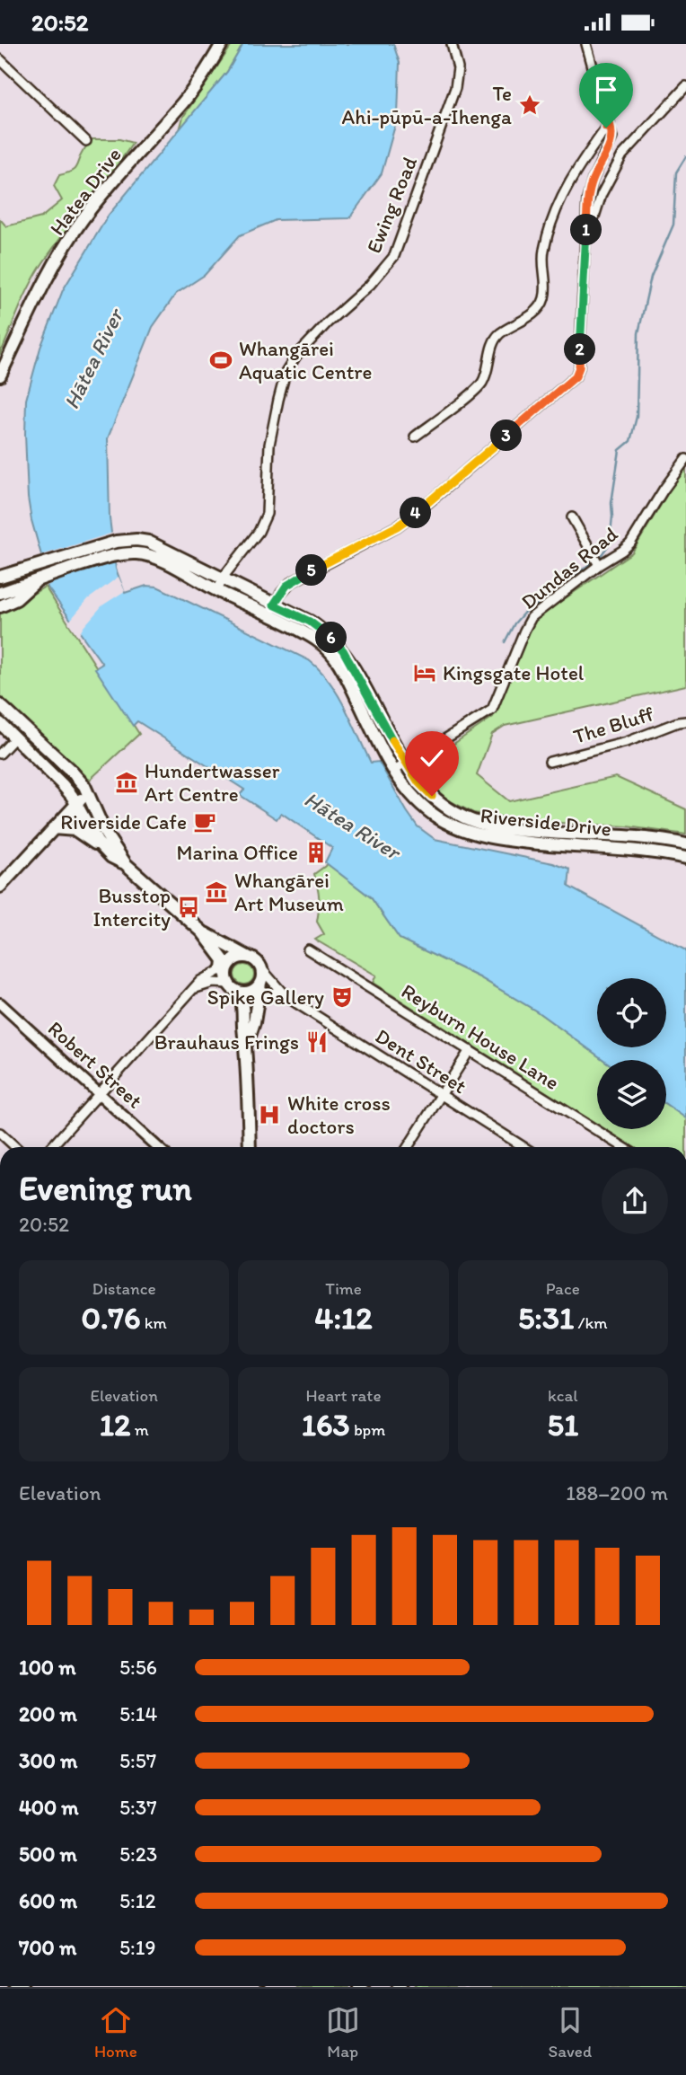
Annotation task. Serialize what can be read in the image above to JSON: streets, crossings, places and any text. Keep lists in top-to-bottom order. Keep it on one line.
{"streets":{"main road":["Hatea Drive","Riverside Drive"],"street":["Ewing Road","Dundas Road","The Bluff","Reyburn House Lane","Dent Street","Robert Street"]},"crossings":[["Ewing Road","Riverside Drive"],["Dundas Road","Riverside Drive"]],"water":["Hātea River"],"places":{"place":["Te Ahi-pūpū-a-Ihenga"],"sports":["Whangārei Aquatic Centre"],"hotel":["Kingsgate Hotel"],"museum":["Hundertwasser Art Centre","Whangārei Art Museum"],"cafe":["Riverside Cafe"],"building":["Marina Office"],"bus stop":["Busstop Intercity"],"theatre":["Spike Gallery"],"restaurant":["Brauhaus Frings"],"hospital":["White cross doctors"]},"page":{"status":"20:52","pins":["1","2","3","4","5","6"],"heading":["Evening run","20:52"],"stats":[["Distance","0.76 km"],["Time","4:12"],["Pace","5:31 /km"],["Elevation","12 m"],["Heart rate","163 bpm"],["kcal","51"]],"chart":["Elevation","188–200 m"],"list":[{"name":"100 m","note":"5:56"},{"name":"200 m","note":"5:14"},{"name":"300 m","note":"5:57"},{"name":"400 m","note":"5:37"},{"name":"500 m","note":"5:23"},{"name":"600 m","note":"5:12"},{"name":"700 m","note":"5:19"}],"tabs":["Home","Map","Saved"]}}
